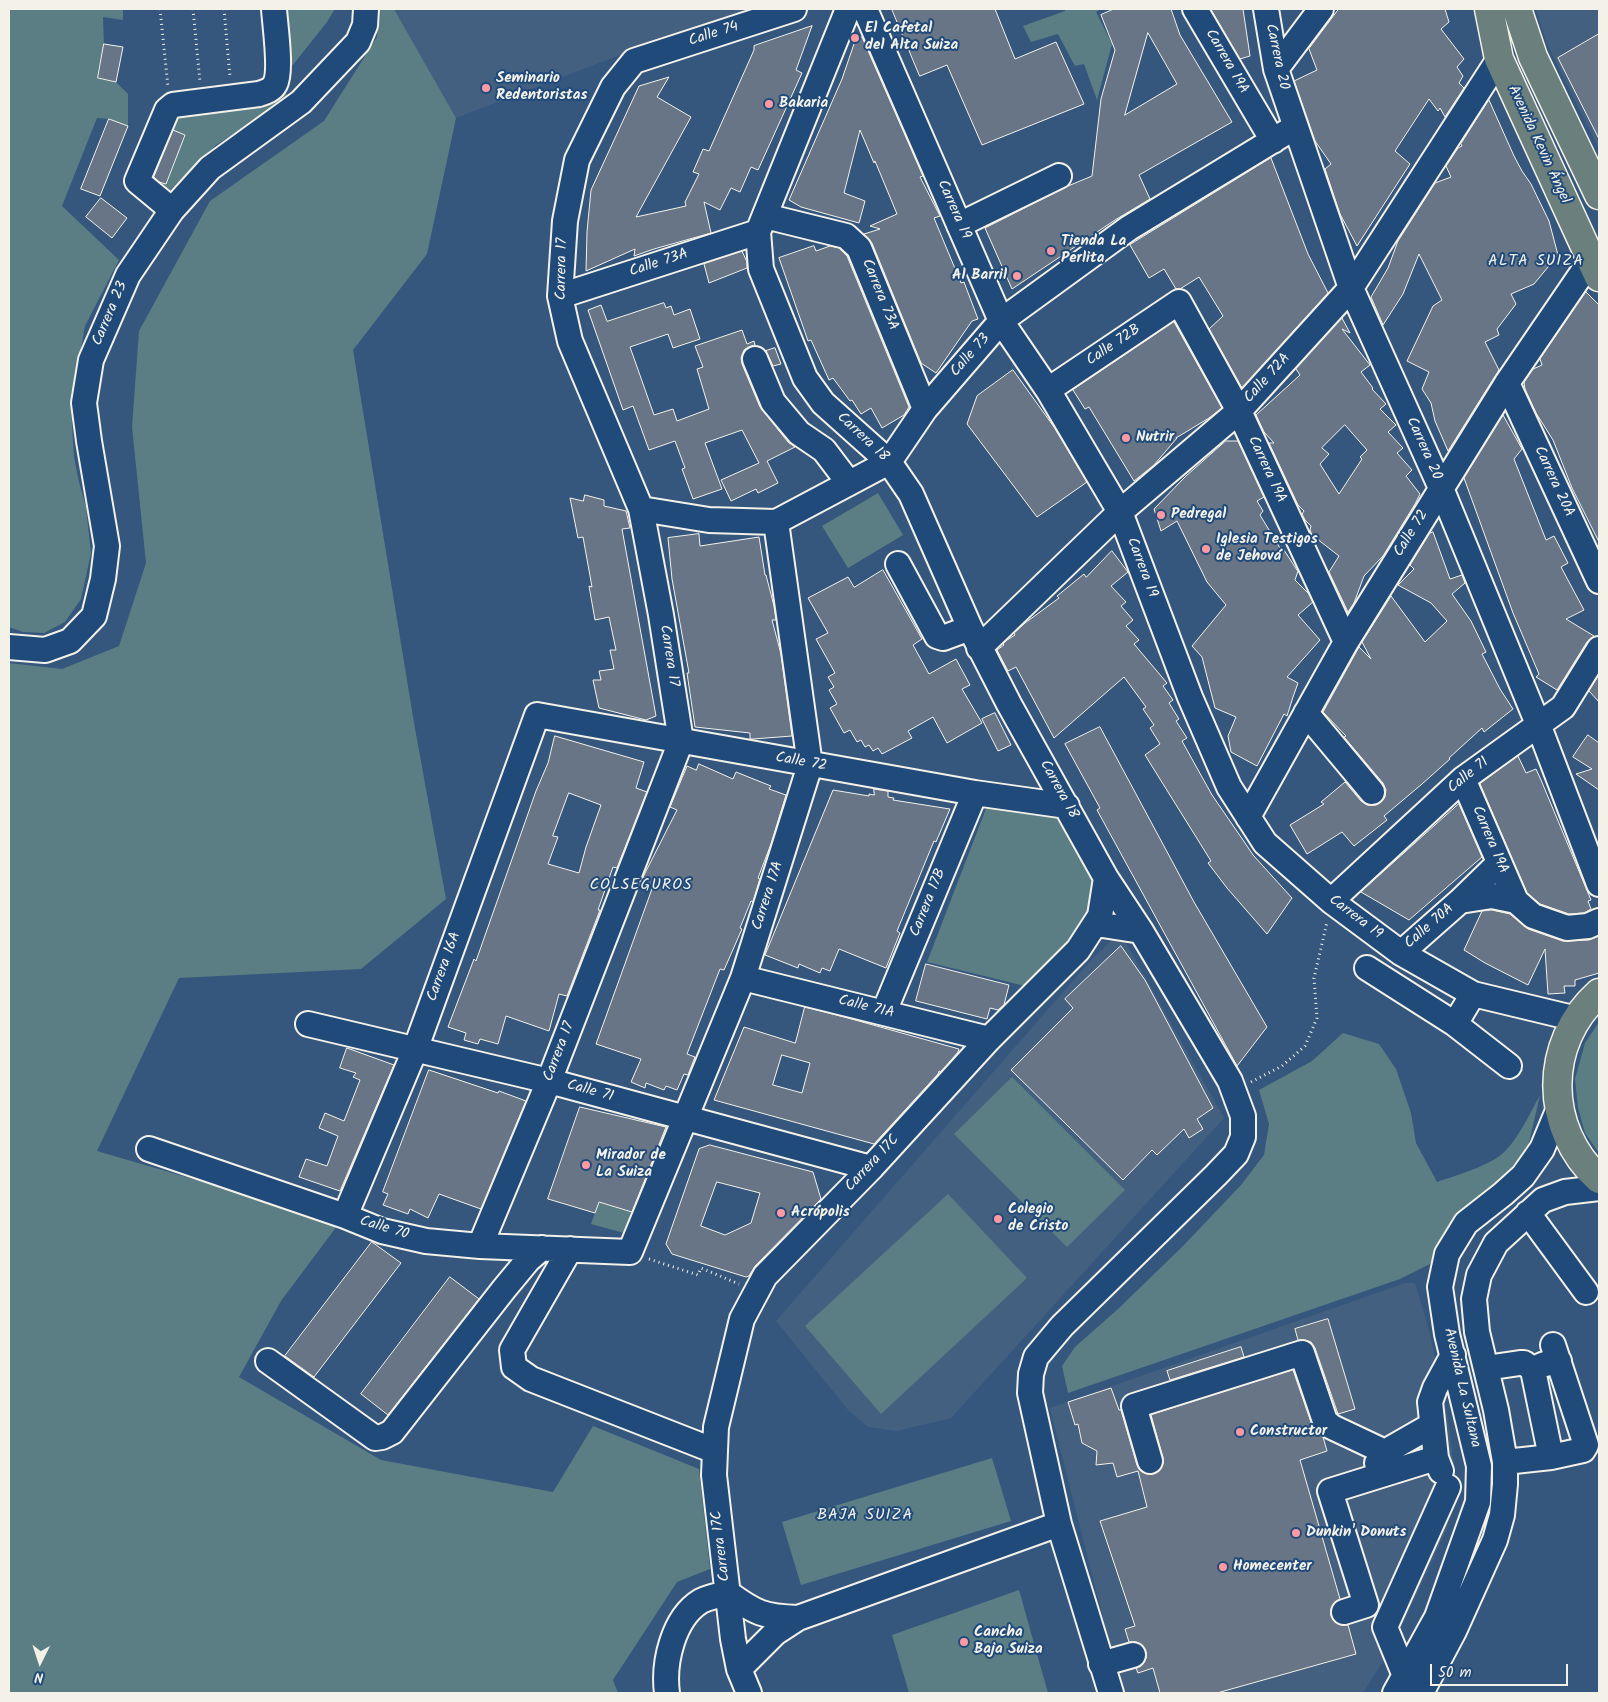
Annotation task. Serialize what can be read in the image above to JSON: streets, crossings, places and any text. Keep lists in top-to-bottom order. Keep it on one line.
{"streets":{"main road":["Avenida Kevin Ángel"],"street":["Calle 74","Carrera 20","Carrera 19A","Carrera 19","Calle 73A","Carrera 17","Carrera 73A","Carrera 23","Calle 72B","Calle 73","Calle 72A","Carrera 18","Carrera 20A","Calle 72","Calle 71","Carrera 17A","Carrera 17B","Calle 70A","Carrera 16A","Calle 71A","Carrera 17C","Calle 70","Avenida La Sultana"]},"crossings":[["Calle 74","Carrera 17"],["Carrera 20","Calle 73"],["Carrera 20","Calle 72A"],["Carrera 20","Calle 72"],["Carrera 20","Calle 71"],["Carrera 19A","Calle 72B"],["Carrera 19A","Calle 73"],["Carrera 19A","Calle 72A"],["Carrera 19A","Calle 72"],["Carrera 19A","Calle 71"],["Carrera 19A","Calle 70A"],["Avenida Kevin Ángel","Calle 72A"],["Avenida Kevin Ángel","Calle 72"],["Carrera 19","Calle 72B"],["Carrera 19","Calle 73"],["Carrera 19","Calle 72A"],["Carrera 19","Calle 72"],["Carrera 19","Calle 71"],["Carrera 19","Calle 70A"],["Calle 73A","Carrera 17"],["Calle 73A","Carrera 73A"],["Calle 73A","Carrera 18"],["Carrera 17","Calle 73"],["Carrera 17","Calle 72"],["Carrera 17","Calle 71"],["Carrera 17","Calle 70"],["Carrera 73A","Calle 73"],["Carrera 73A","Carrera 18"],["Calle 73","Carrera 18"],["Calle 73","Carrera 17A"],["Calle 72A","Carrera 18"],["Carrera 18","Calle 72"],["Carrera 18","Carrera 17C"],["Carrera 20A","Calle 72"],["Calle 72","Carrera 17A"],["Calle 72","Carrera 17B"],["Calle 72","Carrera 16A"],["Calle 71","Carrera 17A"],["Calle 71","Carrera 16A"],["Calle 71","Carrera 17C"],["Carrera 17A","Calle 71A"],["Carrera 17A","Calle 70"],["Carrera 17B","Calle 71A"],["Carrera 16A","Calle 70"],["Calle 71A","Carrera 17C"]],"districts":["ALTA SUIZA","COLSEGUROS","BAJA SUIZA"],"places":["El Cafetal del Alta Suiza","Seminario Redentoristas","Bakaria","Tienda La Perlita","Al Barril","Nutrir","Pedregal","Iglesia Testigos de Jehová","Mirador de La Suiza","Acrópolis","Colegio de Cristo","Constructor","Dunkin' Donuts","Homecenter","Cancha Baja Suiza"],"scale_bar":"50 m","north":"bottom"}
